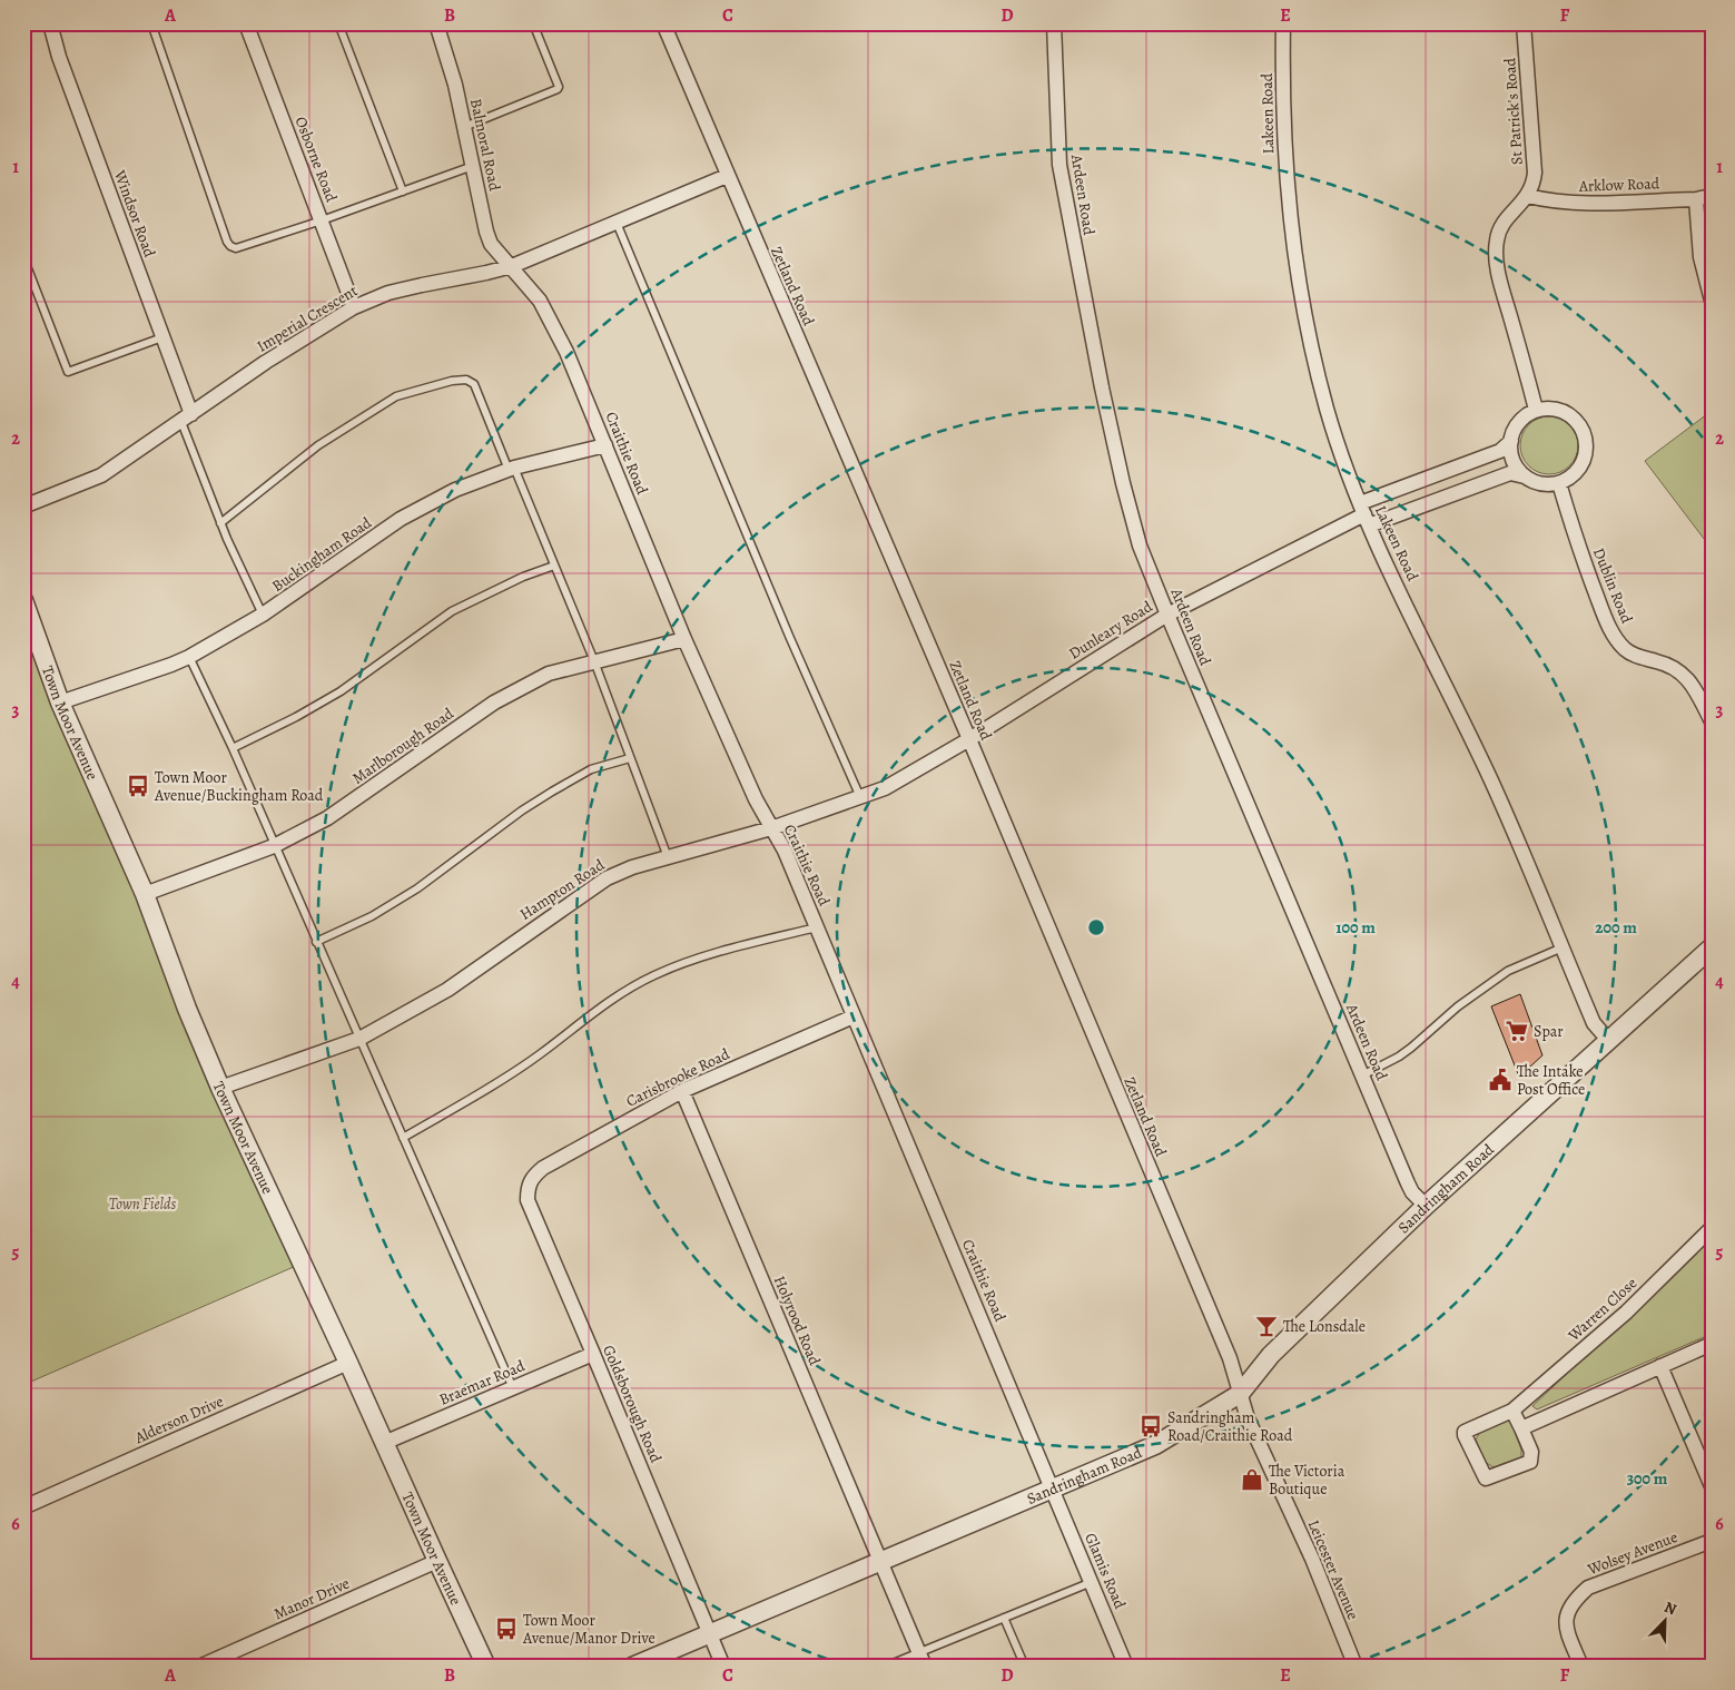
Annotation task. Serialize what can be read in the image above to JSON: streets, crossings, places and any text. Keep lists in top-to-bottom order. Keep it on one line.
{"streets":{"street":["St Patrick's Road","Lakeen Road","Balmoral Road","Osborne Road","Arklow Road","Ardeen Road","Windsor Road","Zetland Road","Imperial Crescent","Craithie Road","Buckingham Road","Dublin Road","Dunleary Road","Town Moor Avenue","Marlborough Road","Hampton Road","Carisbrooke Road","Sandringham Road","Warren Close","Holyrood Road","Braemar Road","Goldsborough Road","Alderson Drive","Wolsey Avenue","Leicester Avenue","Glamis Road","Manor Drive"]},"crossings":[["St Patrick's Road","Arklow Road"],["Lakeen Road","Dunleary Road"],["Lakeen Road","Sandringham Road"],["Balmoral Road","Imperial Crescent"],["Balmoral Road","Craithie Road"],["Osborne Road","Imperial Crescent"],["Ardeen Road","Dunleary Road"],["Ardeen Road","Sandringham Road"],["Windsor Road","Imperial Crescent"],["Zetland Road","Imperial Crescent"],["Zetland Road","Dunleary Road"],["Zetland Road","Hampton Road"],["Zetland Road","Sandringham Road"],["Zetland Road","Leicester Avenue"],["Imperial Crescent","Craithie Road"],["Craithie Road","Buckingham Road"],["Craithie Road","Marlborough Road"],["Craithie Road","Hampton Road"],["Craithie Road","Carisbrooke Road"],["Craithie Road","Sandringham Road"],["Craithie Road","Glamis Road"],["Buckingham Road","Town Moor Avenue"],["Dublin Road","Dunleary Road"],["Dunleary Road","Hampton Road"],["Town Moor Avenue","Marlborough Road"],["Town Moor Avenue","Hampton Road"],["Town Moor Avenue","Braemar Road"],["Town Moor Avenue","Alderson Drive"],["Town Moor Avenue","Manor Drive"],["Carisbrooke Road","Holyrood Road"],["Carisbrooke Road","Goldsborough Road"],["Sandringham Road","Holyrood Road"],["Sandringham Road","Goldsborough Road"],["Sandringham Road","Leicester Avenue"],["Sandringham Road","Glamis Road"],["Braemar Road","Goldsborough Road"]],"parks":["Town Fields"],"places":{"bus stop":["Town Moor Avenue/Buckingham Road","Sandringham Road/Craithie Road","Town Moor Avenue/Manor Drive"],"supermarket":["Spar"],"public building":["The Intake Post Office"],"bar":["The Lonsdale"],"shop":["The Victoria Boutique"]},"north":"top right","grid":{"columns":["A","B","C","D","E","F"],"rows":["1","2","3","4","5","6"]},"rings":["100 m","200 m","300 m"]}
